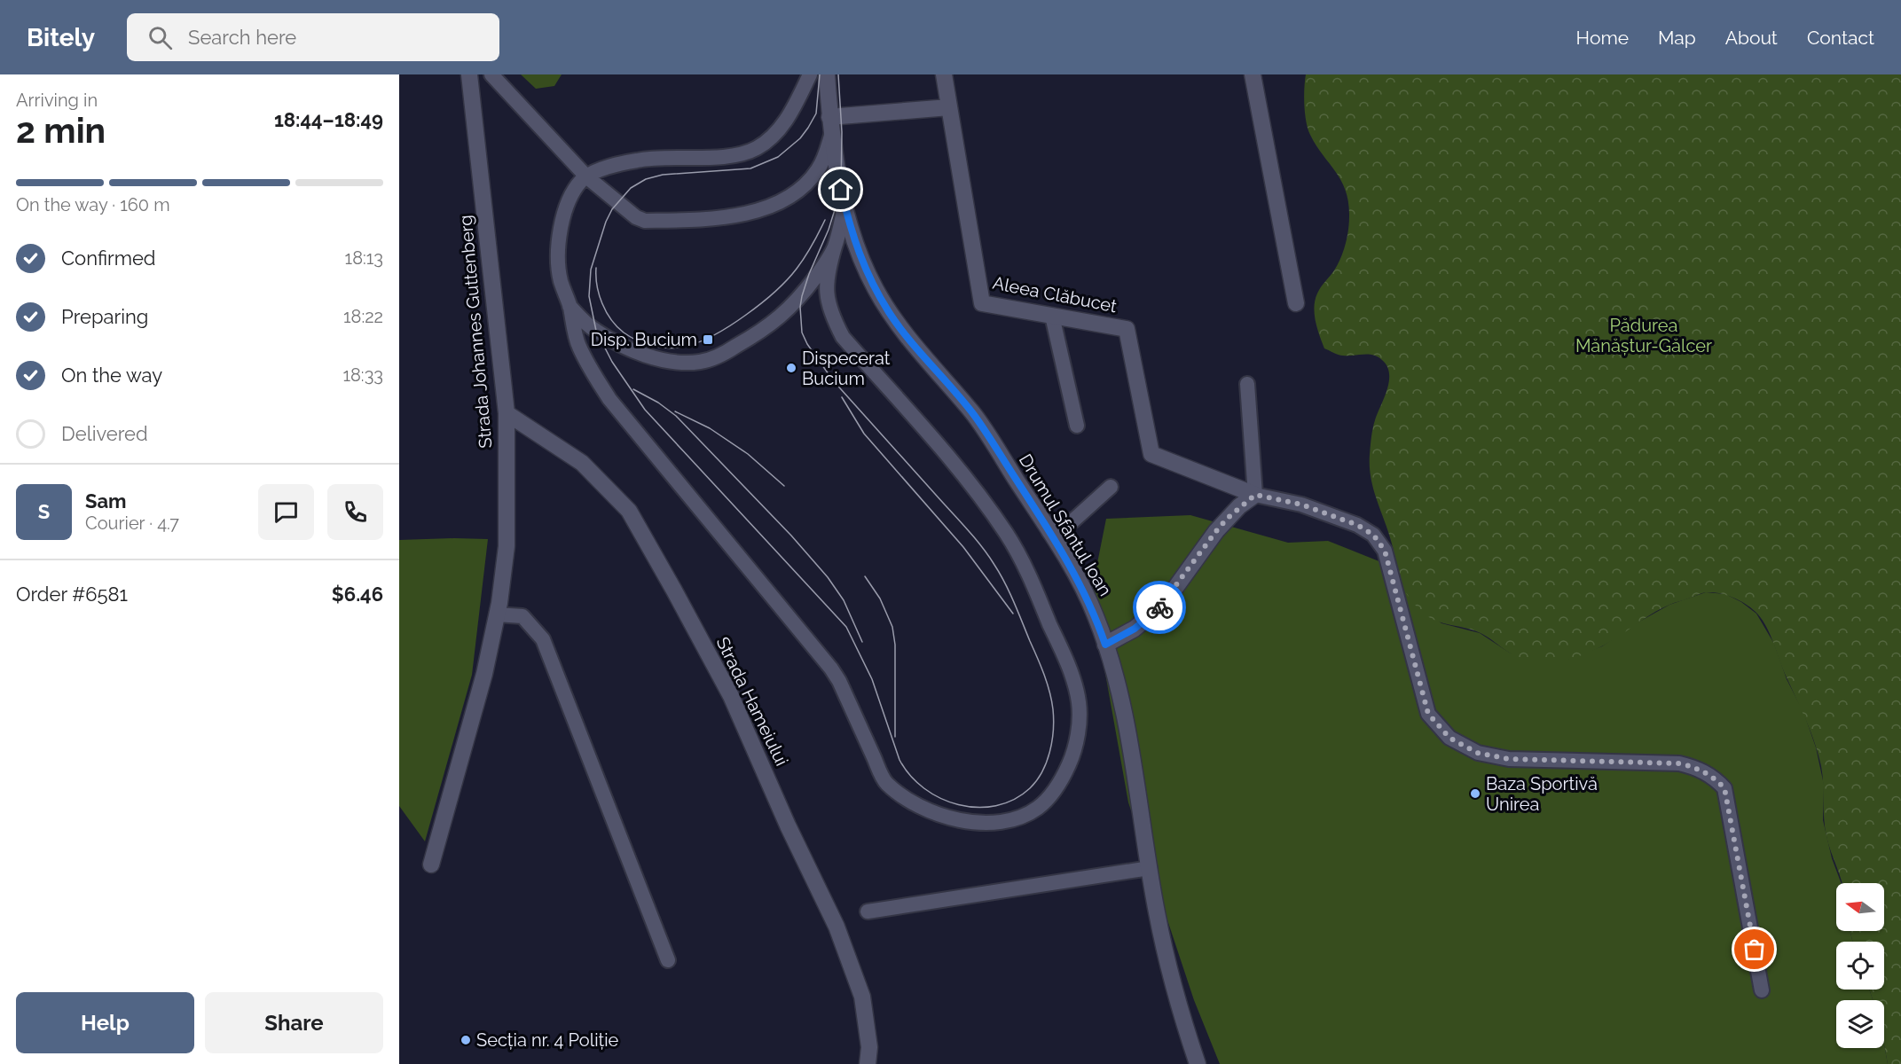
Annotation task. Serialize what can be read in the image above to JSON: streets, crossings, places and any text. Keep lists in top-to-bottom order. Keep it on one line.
{"streets":{"street":["Aleea Clăbucet","Strada Johannes Guttenberg","Drumul Sfântul Ioan","Strada Hameiului"]},"crossings":[["Strada Johannes Guttenberg","Strada Hameiului"]],"parks":["Pădurea Mănăștur-Gălcer"],"places":{"transit":["Disp. Bucium"],"other":["Dispecerat Bucium","Baza Sportivă Unirea","Secția nr. 4 Poliție"]},"north":"left","page":{"header":"Bitely","search":"Search here","nav":["Home","Map","About","Contact"],"heading":["2 min","Arriving in","18:44–18:49"],"panel":["Sam","Courier · 4.7","Order #6581","$6.46"],"bar":"On the way · 160 m","list":[["Confirmed","18:13"],["Preparing","18:22"],["On the way","18:33"],"Delivered"],"round":"S","buttons":["Help","Share"]}}
